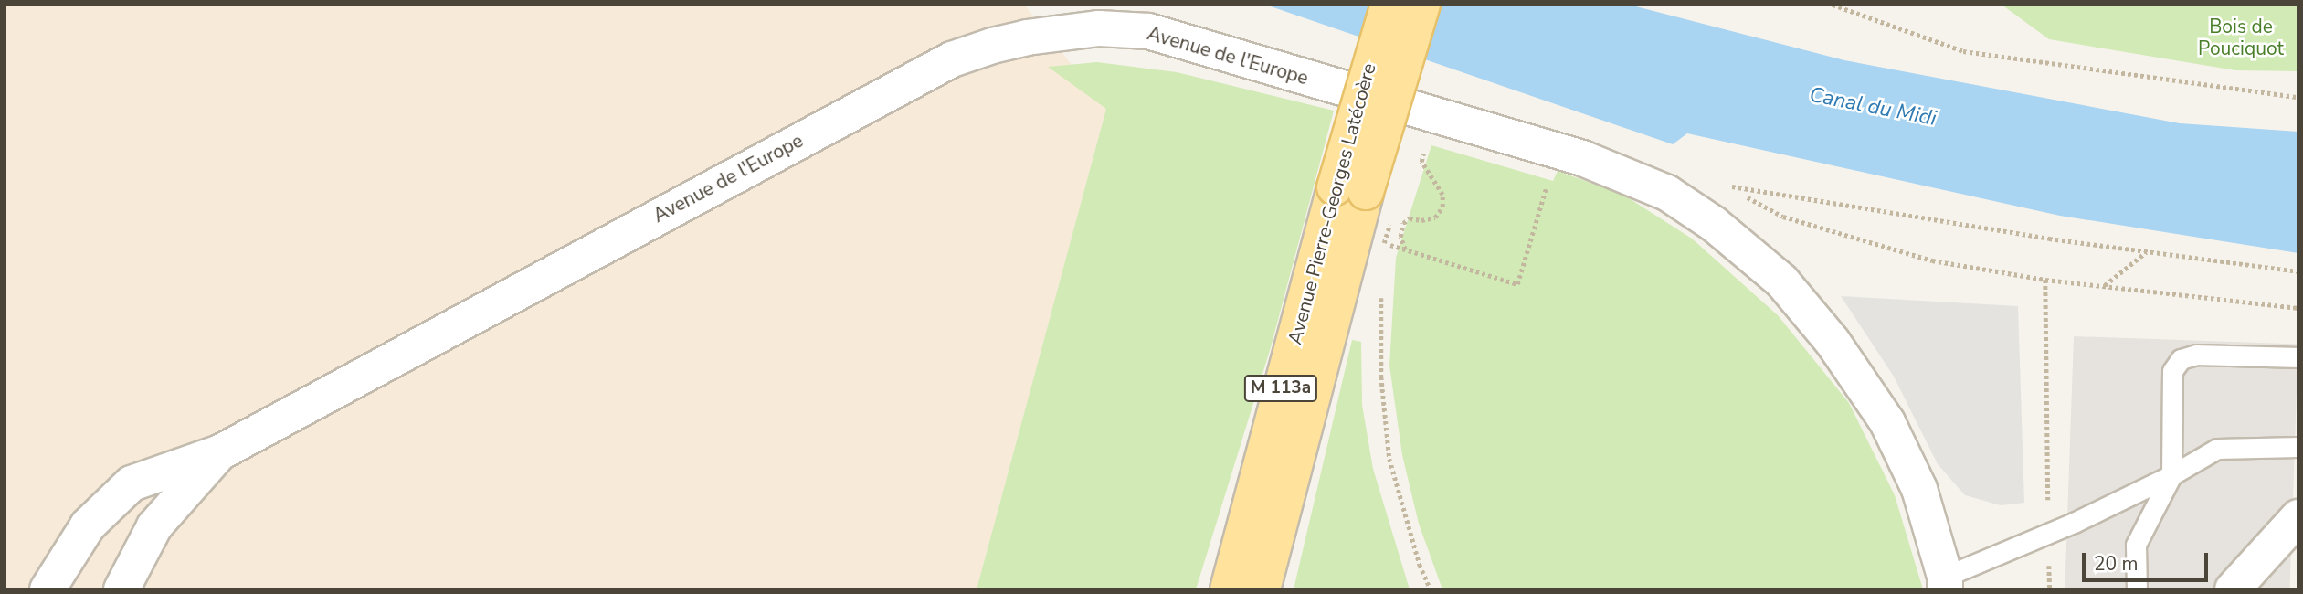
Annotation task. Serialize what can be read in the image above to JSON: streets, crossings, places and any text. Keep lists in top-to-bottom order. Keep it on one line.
{"streets":{"main road":["Avenue Pierre-Georges Latécoère","M 113a"],"street":["Avenue de l'Europe"]},"water":["Canal du Midi"],"parks":["Bois de Pouciquot"],"scale_bar":"20 m"}
